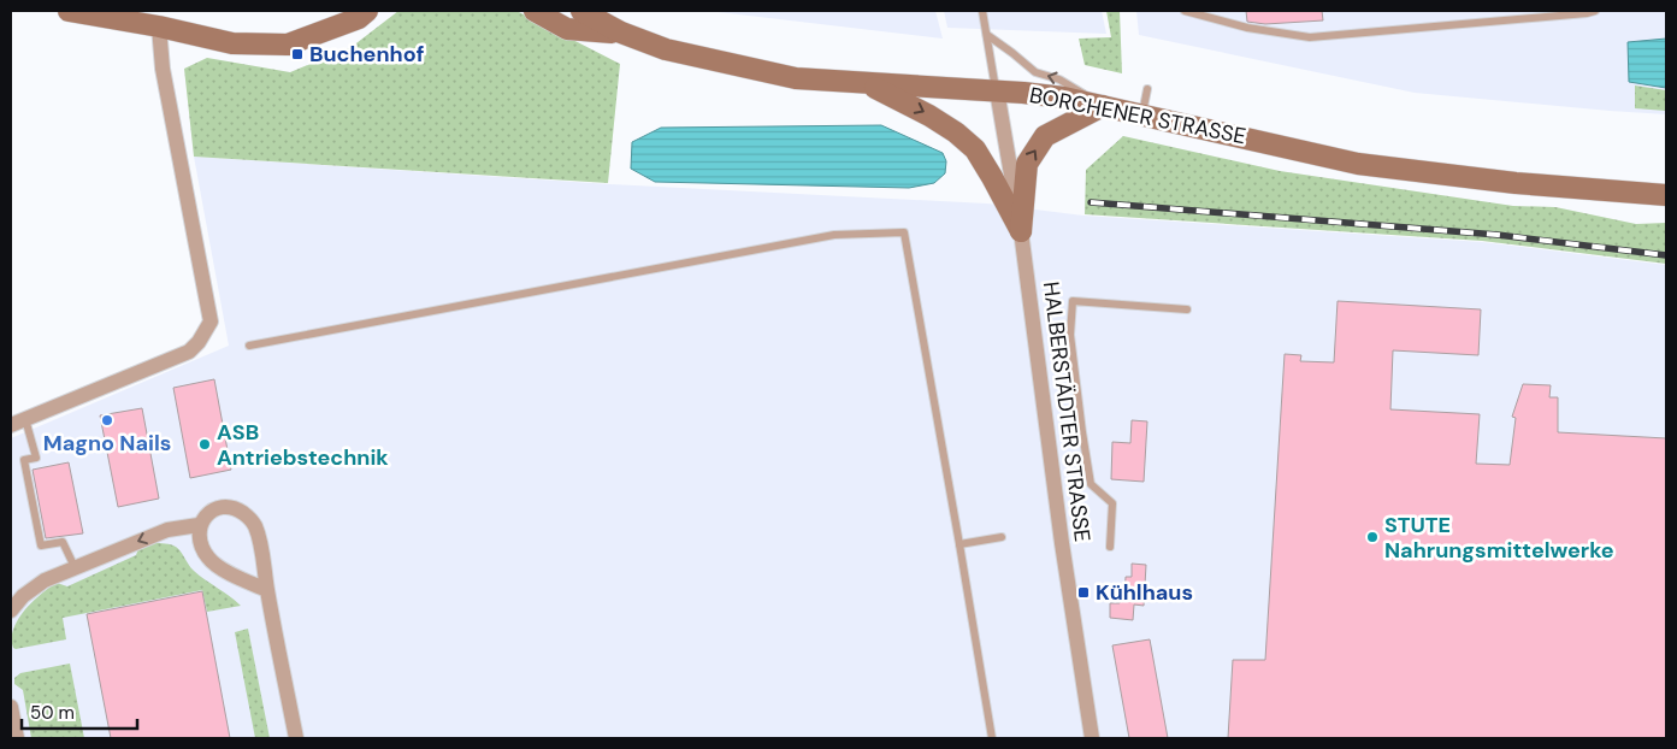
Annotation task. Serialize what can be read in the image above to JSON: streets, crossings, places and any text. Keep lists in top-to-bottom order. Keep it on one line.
{"streets":{"main road":["BORCHENER STRASSE"],"street":["HALBERSTÄDTER STRASSE"]},"crossings":[["BORCHENER STRASSE","HALBERSTÄDTER STRASSE"]],"places":{"transit":["Buchenhof","Kühlhaus"],"other":["Magno Nails","ASB Antriebstechnik","STUTE Nahrungsmittelwerke"]},"scale_bar":"50 m"}
